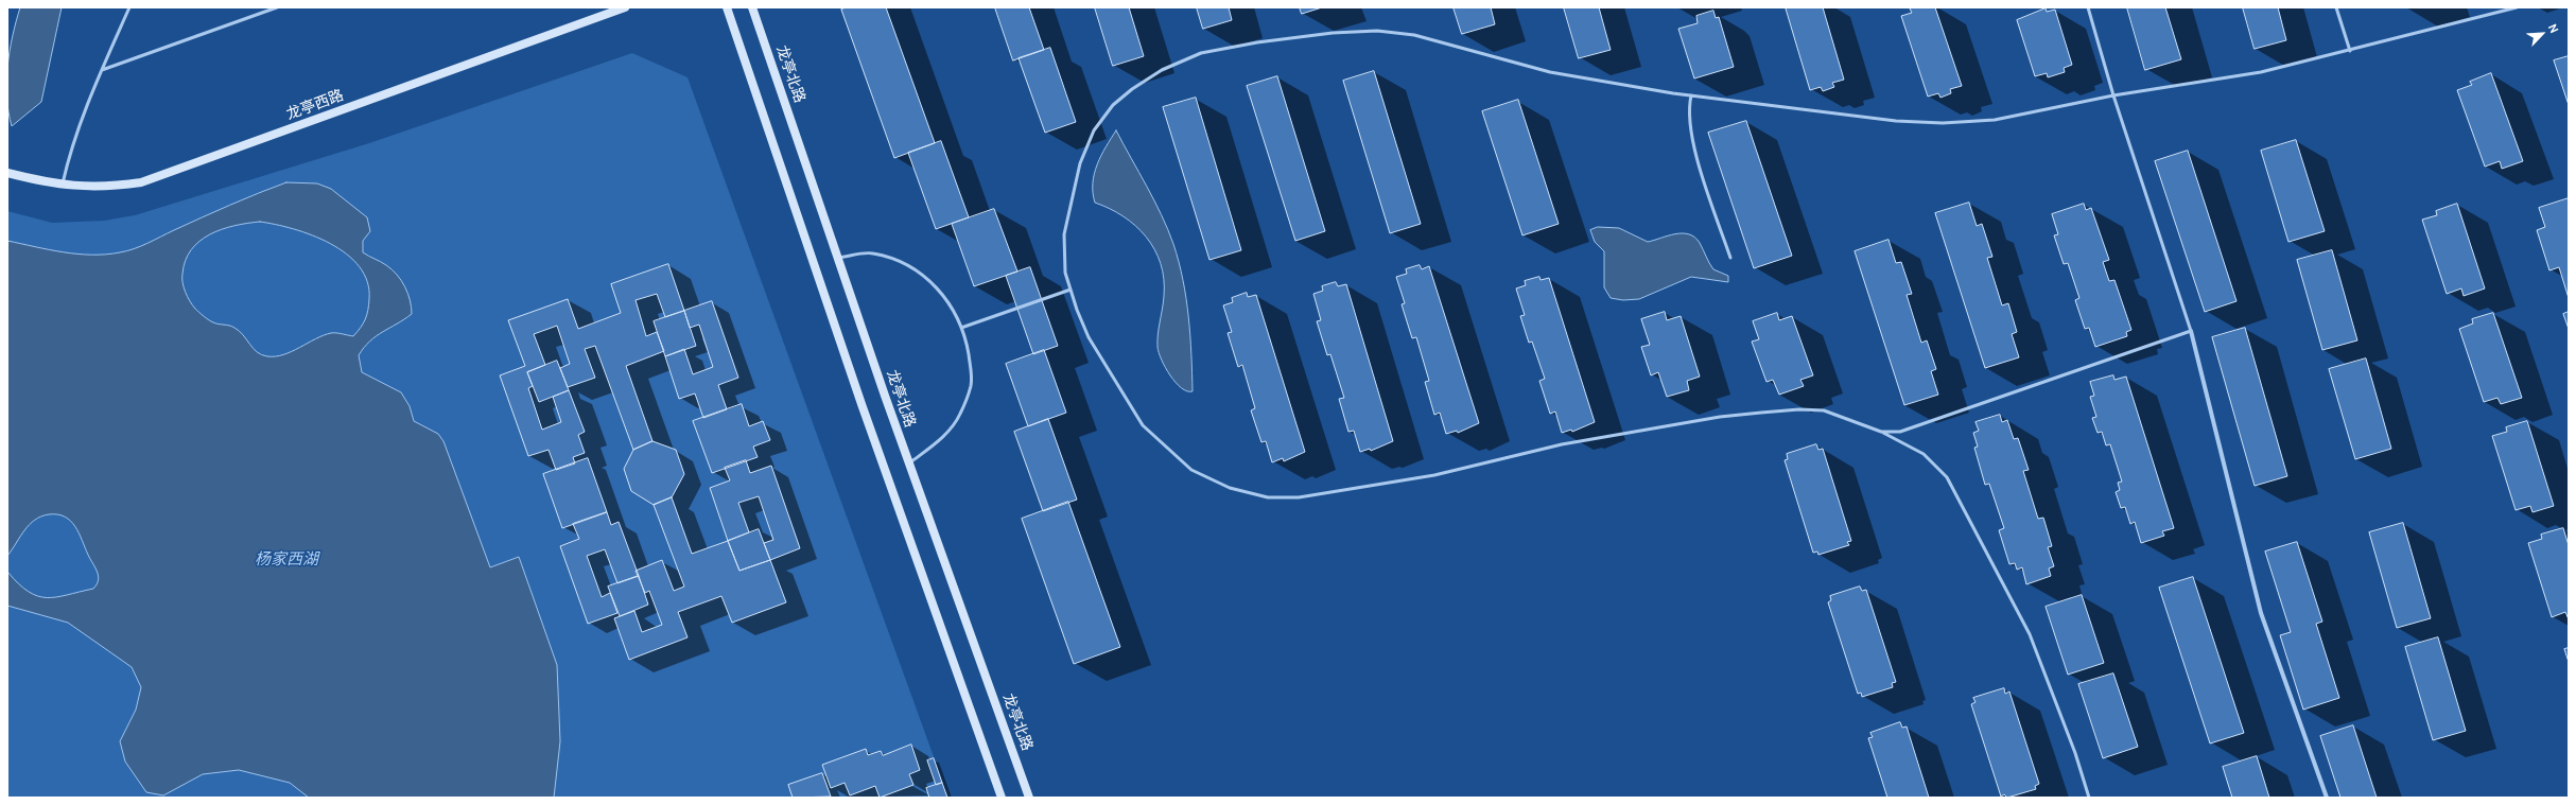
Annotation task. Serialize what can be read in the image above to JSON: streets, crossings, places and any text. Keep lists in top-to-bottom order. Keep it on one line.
{"streets":{"main road":["龙亭北路","龙亭西路"]},"water":["杨家西湖"],"north":"top right"}
